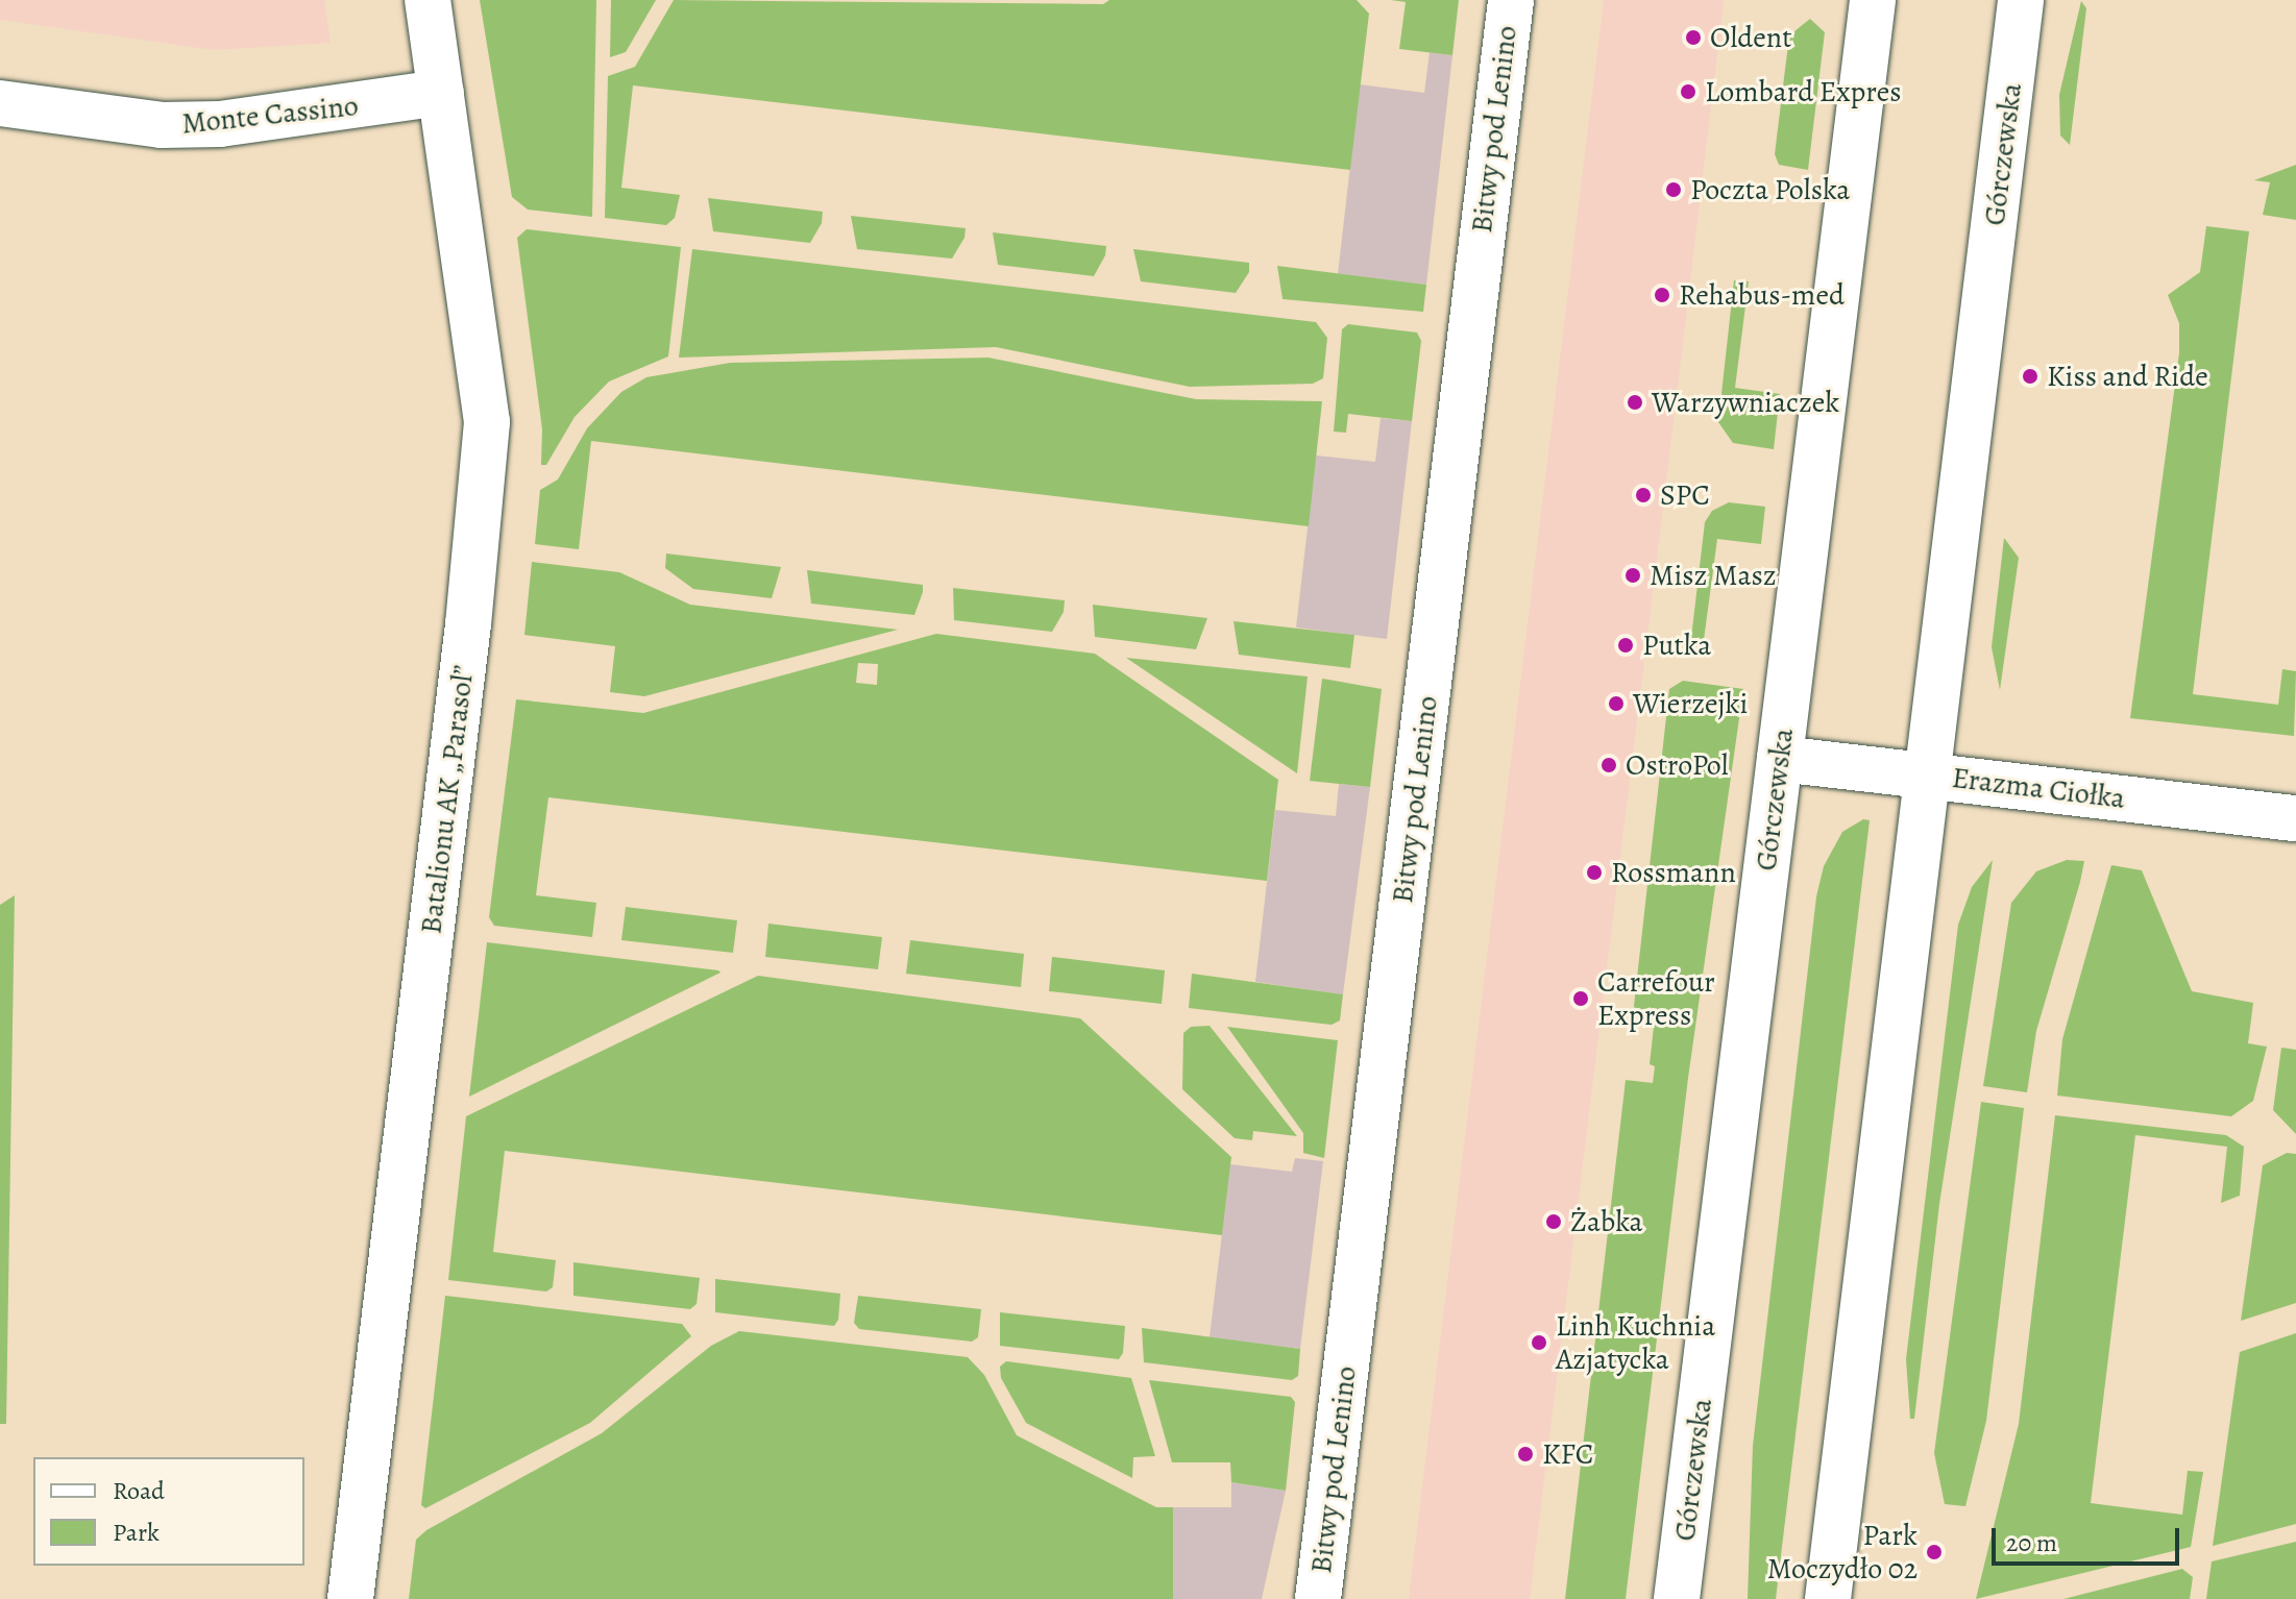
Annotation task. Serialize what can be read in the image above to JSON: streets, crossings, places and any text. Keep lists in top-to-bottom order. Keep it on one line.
{"streets":{"street":["Monte Cassino","Bitwy pod Lenino","Górczewska","Erazma Ciołka","Batalionu AK „Parasol”"]},"crossings":[["Monte Cassino","Batalionu AK „Parasol”"],["Górczewska","Erazma Ciołka"]],"places":["Oldent","Lombard Expres","Poczta Polska","Rehabus-med","Kiss and Ride","Warzywniaczek","SPC","Misz Masz","Putka","Wierzejki","OstroPol","Rossmann","Carrefour Express","Żabka","Linh Kuchnia Azjatycka","KFC","Park Moczydło 02"],"legend":["Road","Park"],"scale_bar":"20 m"}
